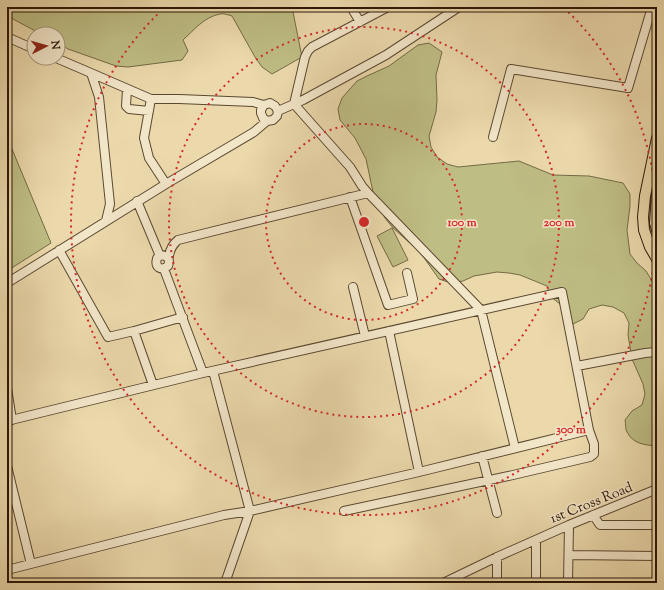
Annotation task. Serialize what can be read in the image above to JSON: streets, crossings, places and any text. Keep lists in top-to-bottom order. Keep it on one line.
{"streets":{"street":["1st Cross Road"]},"north":"right","rings":["100 m","200 m","300 m"]}
